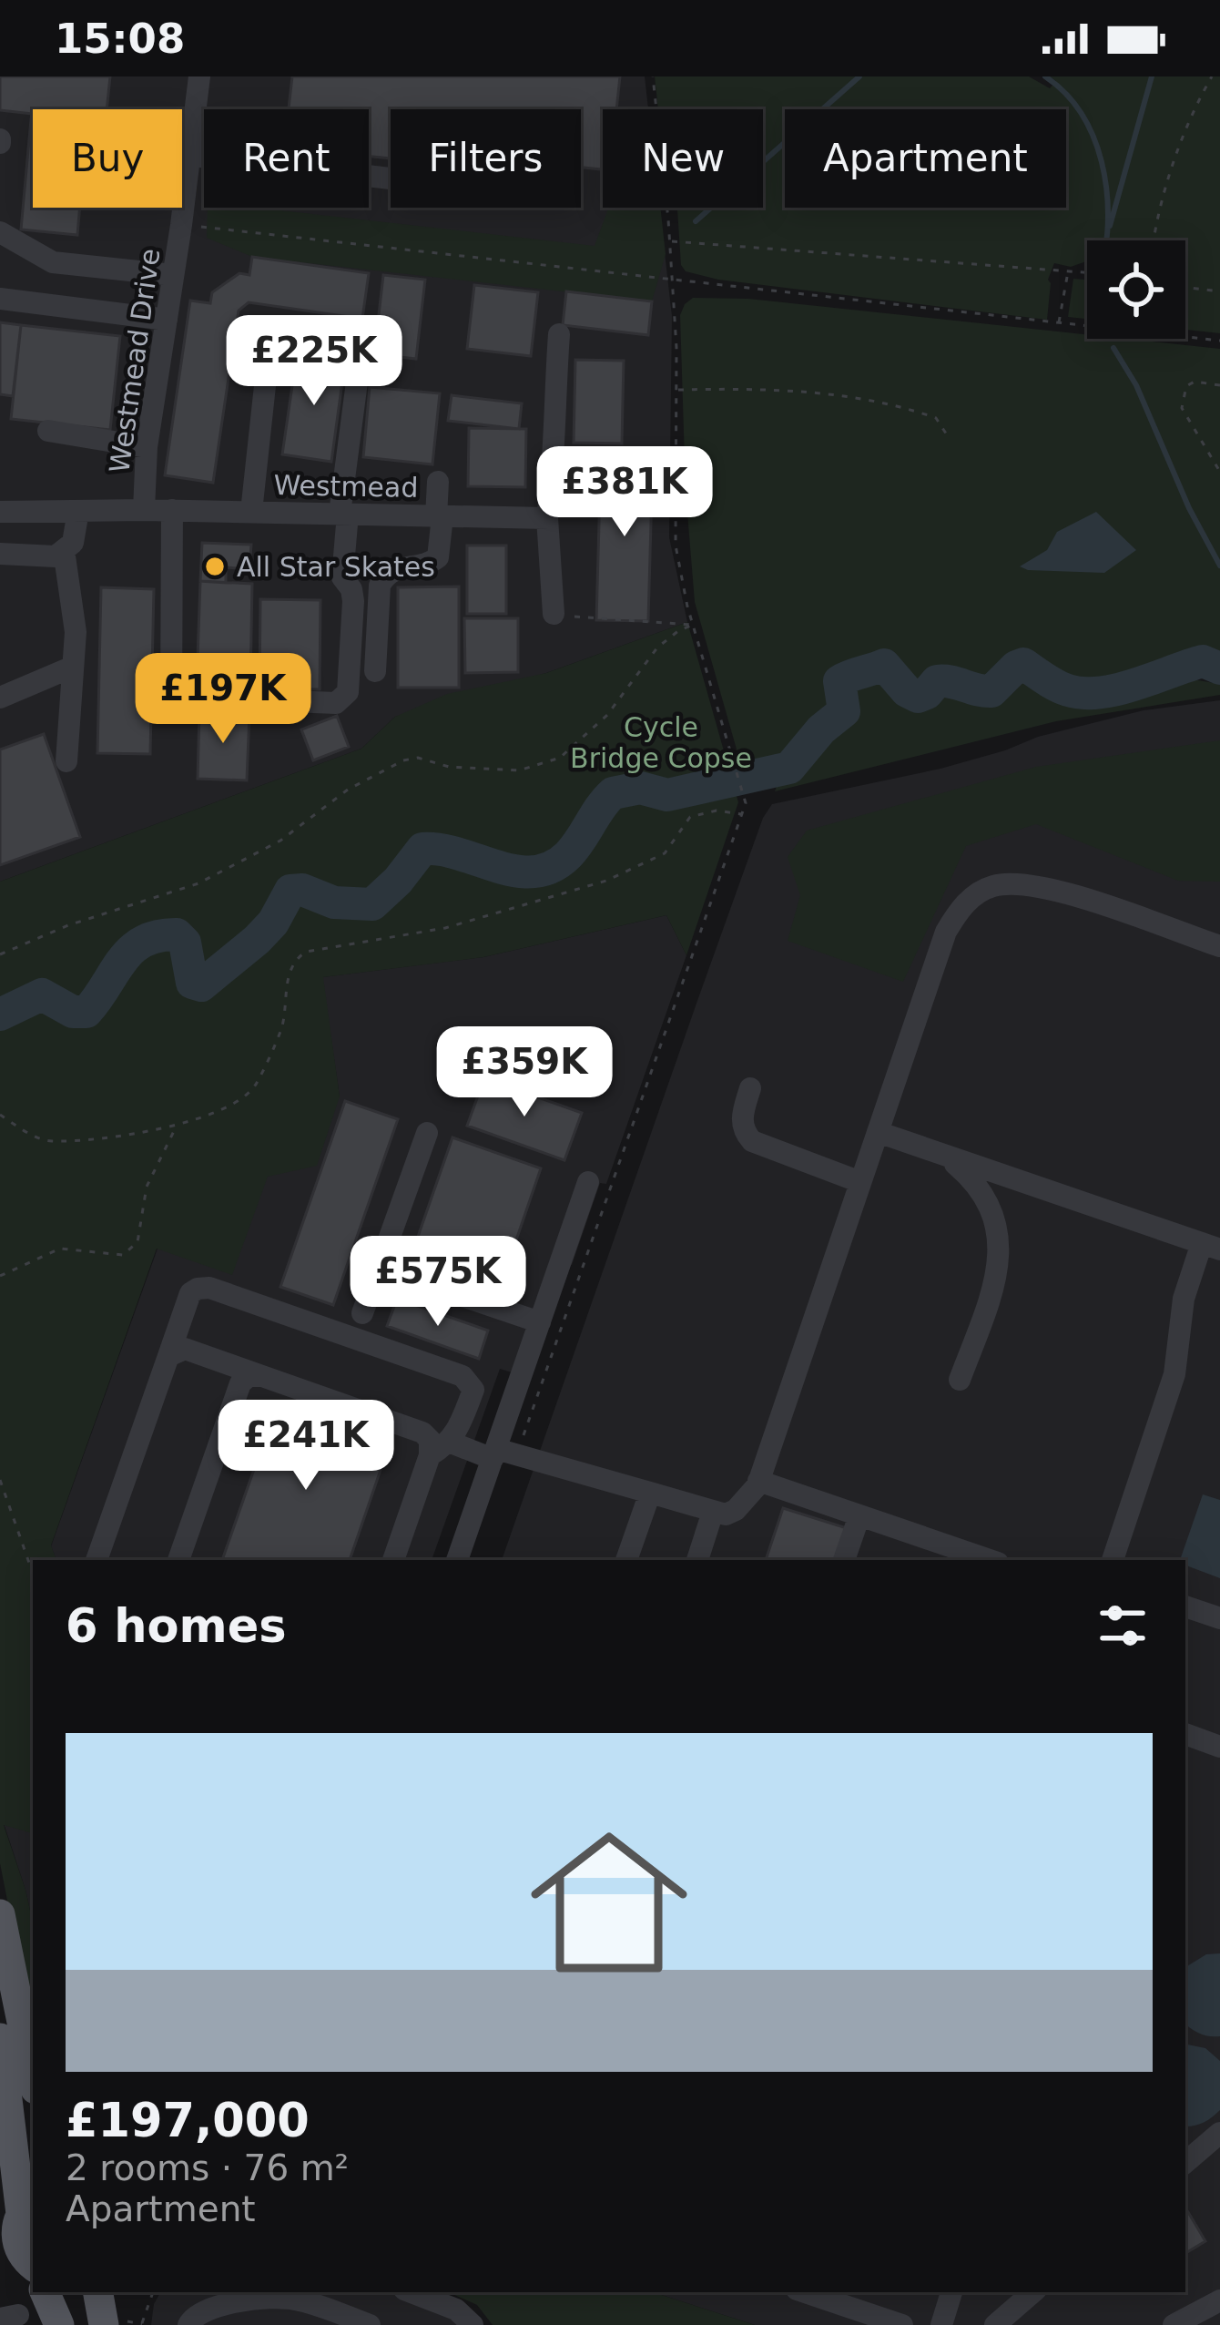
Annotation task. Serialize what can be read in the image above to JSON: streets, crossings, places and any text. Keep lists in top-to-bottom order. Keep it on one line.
{"streets":{"street":["Westmead Drive","Westmead"]},"crossings":[["Westmead Drive","Westmead"]],"parks":["Cycle Bridge Copse"],"places":["All Star Skates"],"page":{"status":"15:08","chip":["Buy","Rent","Filters","New","Apartment"],"price":["£225K","£381K","£197K","£359K","£575K","£241K"],"heading":"6 homes","list":[{"name":"£197,000","note":"2 rooms · 76 m² · Apartment"}]}}
